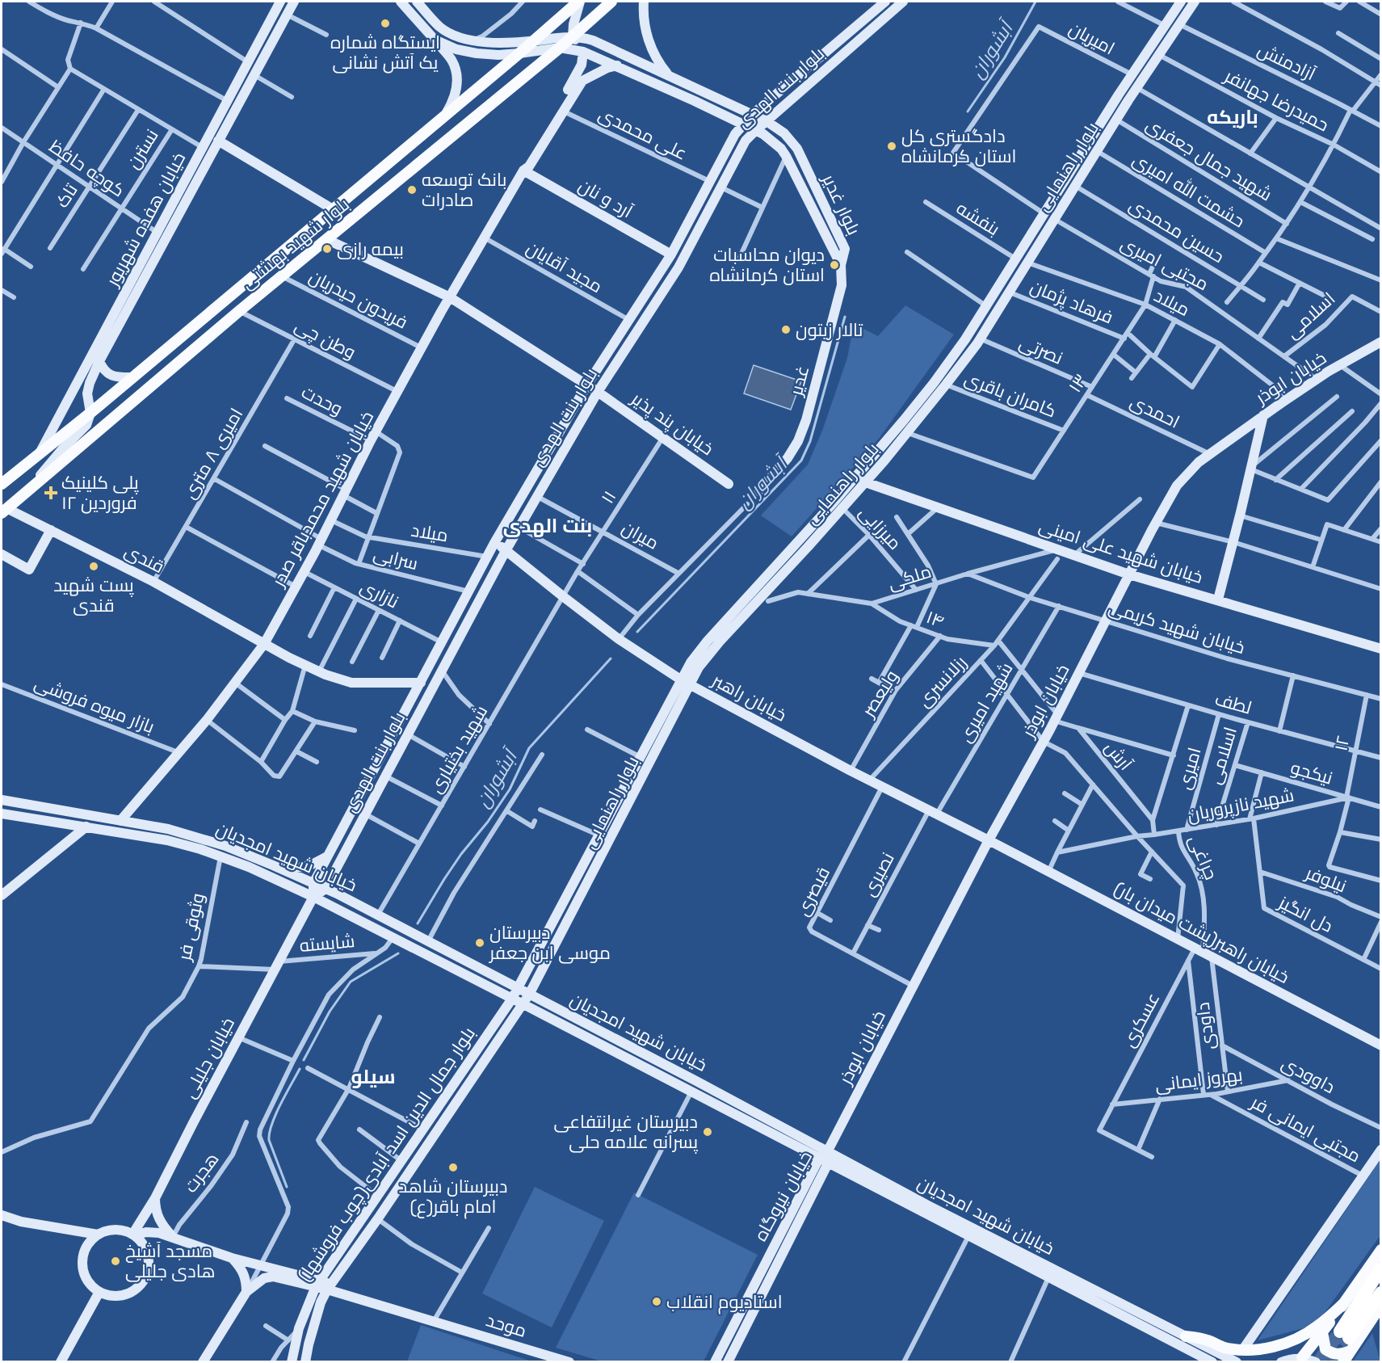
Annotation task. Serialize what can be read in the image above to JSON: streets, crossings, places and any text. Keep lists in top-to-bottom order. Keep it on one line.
{"streets":{"main road":["بلوار بنت الهدی","بلوار راهنمایی","آرد و نان","بلوار غدیر","خیابان هفده شهریور","بلوار شهید بهشتی","خیابان ابوذر","غدیر","خیابان پند پذیر","خیابان شهید محمدباقر صدر","خیابان شهید علی امینی","قندی","خیابان راهبر","خیابان شهید امجدیان","خیابان راهبر(پشت میدان بار)","خیابان جلیلی","بلوار جمال الدین اسد آبادی(چوب فروشها)","خیابان نیروگاه","موحد"],"street":["امیریان","آزادمنش","حمیدرضا جهانفر","علی محمدی","نسترن","شهید جمال جعفری","کوچه حافظ","حشمت الله امیری","تاک","بنفشه","حسین محمدی","مجتبی امیری","مجید آقایان","فریدون حیدریان","فرهاد پژمان","میلاد","اسلامی","وطن چی","نصرتی","۱۳","کامران باقری","وحدت","احمدی","امیری ۸ متری","۱۱","میرزایی","میران","سرابی","ملکی","نازاری","۱۴","خیابان شهید کریمی","رزلانسری","ولیعصر","شهید امیری","لطف","بازار میوه فروشی","۱۲","شهید بختیاری","آرش","امیری","نیکجو","شهید نازپروریان","چراغی","نصیری","نیلوفر","قیصری","دل انگیز","وثوقی فر","شایسته","عسکری","داودی","داوودی","بهروز ایمانی","مجتبی ایمانی فر","هجرت"]},"crossings":[["امیریان","بلوار راهنمایی"],["آزادمنش","بلوار راهنمایی"],["بلوار بنت الهدی","علی محمدی"],["بلوار بنت الهدی","آرد و نان"],["بلوار بنت الهدی","بلوار غدیر"],["بلوار بنت الهدی","مجید آقایان"],["بلوار بنت الهدی","میلاد"],["بلوار بنت الهدی","خیابان پند پذیر"],["بلوار بنت الهدی","میران"],["بلوار بنت الهدی","قندی"],["بلوار بنت الهدی","سرابی"],["بلوار بنت الهدی","نازاری"],["بلوار بنت الهدی","خیابان راهبر"],["بلوار بنت الهدی","خیابان شهید امجدیان"],["بلوار بنت الهدی","خیابان جلیلی"],["حمیدرضا جهانفر","بلوار راهنمایی"],["علی محمدی","خیابان شهید محمدباقر صدر"],["نسترن","کوچه حافظ"],["شهید جمال جعفری","بلوار راهنمایی"],["بلوار راهنمایی","حشمت الله امیری"],["بلوار راهنمایی","بنفشه"],["بلوار راهنمایی","حسین محمدی"],["بلوار راهنمایی","مجتبی امیری"],["بلوار راهنمایی","فرهاد پژمان"],["بلوار راهنمایی","میلاد"],["بلوار راهنمایی","نصرتی"],["بلوار راهنمایی","۱۳"],["بلوار راهنمایی","کامران باقری"],["بلوار راهنمایی","میرزایی"],["بلوار راهنمایی","خیابان شهید علی امینی"],["بلوار راهنمایی","خیابان راهبر"],["بلوار راهنمایی","خیابان شهید امجدیان"],["بلوار راهنمایی","بلوار جمال الدین اسد آبادی(چوب فروشها)"],["کوچه حافظ","تاک"],["کوچه حافظ","خیابان هفده شهریور"],["آرد و نان","خیابان شهید محمدباقر صدر"],["بلوار غدیر","بلوار شهید بهشتی"],["بلوار غدیر","غدیر"],["بلوار غدیر","خیابان شهید محمدباقر صدر"],["خیابان هفده شهریور","بلوار شهید بهشتی"],["بلوار شهید بهشتی","فریدون حیدریان"],["بلوار شهید بهشتی","وطن چی"],["بلوار شهید بهشتی","خیابان پند پذیر"],["بلوار شهید بهشتی","قندی"],["مجتبی امیری","اسلامی"],["مجتبی امیری","خیابان ابوذر"],["مجتبی امیری","۱۳"],["مجید آقایان","خیابان شهید محمدباقر صدر"],["فریدون حیدریان","خیابان شهید محمدباقر صدر"],["فرهاد پژمان","۱۳"],["میلاد","خیابان ابوذر"],["میلاد","۱۳"],["میلاد","خیابان شهید محمدباقر صدر"],["اسلامی","لطف"],["اسلامی","نیکجو"],["اسلامی","شهید نازپروریان"],["وطن چی","امیری ۸ متری"],["وطن چی","خیابان شهید محمدباقر صدر"],["نصرتی","۱۳"],["خیابان ابوذر","احمدی"],["خیابان ابوذر","خیابان شهید علی امینی"],["خیابان ابوذر","خیابان شهید کریمی"],["خیابان ابوذر","خیابان راهبر"],["خیابان ابوذر","لطف"],["خیابان ابوذر","خیابان شهید امجدیان"],["خیابان ابوذر","قیصری"],["خیابان ابوذر","خیابان نیروگاه"],["۱۳","کامران باقری"],["۱۳","احمدی"],["وحدت","خیابان شهید محمدباقر صدر"],["خیابان پند پذیر","۱۱"],["خیابان پند پذیر","خیابان شهید محمدباقر صدر"],["امیری ۸ متری","قندی"],["امیری ۸ متری","سرابی"],["۱۱","میران"],["۱۱","خیابان راهبر"],["۱۱","شهید بختیاری"],["خیابان شهید محمدباقر صدر","قندی"],["خیابان شهید محمدباقر صدر","سرابی"],["خیابان شهید محمدباقر صدر","نازاری"],["خیابان شهید محمدباقر صدر","بازار میوه فروشی"],["خیابان شهید محمدباقر صدر","خیابان شهید امجدیان"],["میرزایی","ملکی"],["خیابان شهید علی امینی","ملکی"],["خیابان شهید علی امینی","رزلانسری"],["ملکی","۱۴"],["ملکی","خیابان شهید کریمی"],["ملکی","رزلانسری"],["۱۴","رزلانسری"],["۱۴","ولیعصر"],["خیابان شهید کریمی","رزلانسری"],["خیابان شهید کریمی","شهید امیری"],["خیابان شهید کریمی","۱۲"],["رزلانسری","خیابان راهبر"],["ولیعصر","خیابان راهبر"],["خیابان راهبر","شهید امیری"],["خیابان راهبر","شهید بختیاری"],["خیابان راهبر","نصیری"],["خیابان راهبر","قیصری"],["خیابان راهبر","خیابان راهبر(پشت میدان بار)"],["شهید امیری","نصیری"],["لطف","۱۲"],["لطف","امیری"],["۱۲","نیکجو"],["۱۲","شهید نازپروریان"],["شهید بختیاری","خیابان شهید امجدیان"],["امیری","شهید نازپروریان"],["نیکجو","شهید نازپروریان"],["شهید نازپروریان","چراغی"],["شهید نازپروریان","دل انگیز"],["خیابان شهید امجدیان","وثوقی فر"],["خیابان شهید امجدیان","خیابان جلیلی"],["خیابان شهید امجدیان","بلوار جمال الدین اسد آبادی(چوب فروشها)"],["خیابان شهید امجدیان","خیابان نیروگاه"],["چراغی","خیابان راهبر(پشت میدان بار)"],["چراغی","عسکری"],["چراغی","داودی"],["نصیری","قیصری"],["نیلوفر","دل انگیز"],["وثوقی فر","شایسته"],["خیابان راهبر(پشت میدان بار)","عسکری"],["خیابان راهبر(پشت میدان بار)","داودی"],["شایسته","خیابان جلیلی"],["عسکری","داودی"],["عسکری","بهروز ایمانی"],["داودی","داوودی"],["داودی","بهروز ایمانی"],["داوودی","بهروز ایمانی"],["بهروز ایمانی","مجتبی ایمانی فر"],["بلوار جمال الدین اسد آبادی(چوب فروشها)","موحد"]],"districts":["باریکه","بنت الهدی","سیلو"],"water":["آبشوران"],"places":{"other":["ایستگاه شماره یک آتش نشانی","دادگستری کل استان کرمانشاه","بانک توسعه صادرات","بیمه رازی","دیوان محاسبات استان کرمانشاه","تالار زیتون","پست شهید قندی","دبیرستان موسی ابن جعفر","دبیرستان غیرانتفاعی پسرانه علامه حلی","دبیرستان شاهد امام باقر(ع)","مسجد آشیخ هادی جلیلی","استادیوم انقلاب"],"health":["پلی کلینیک ۱۲ فروردین"]}}
